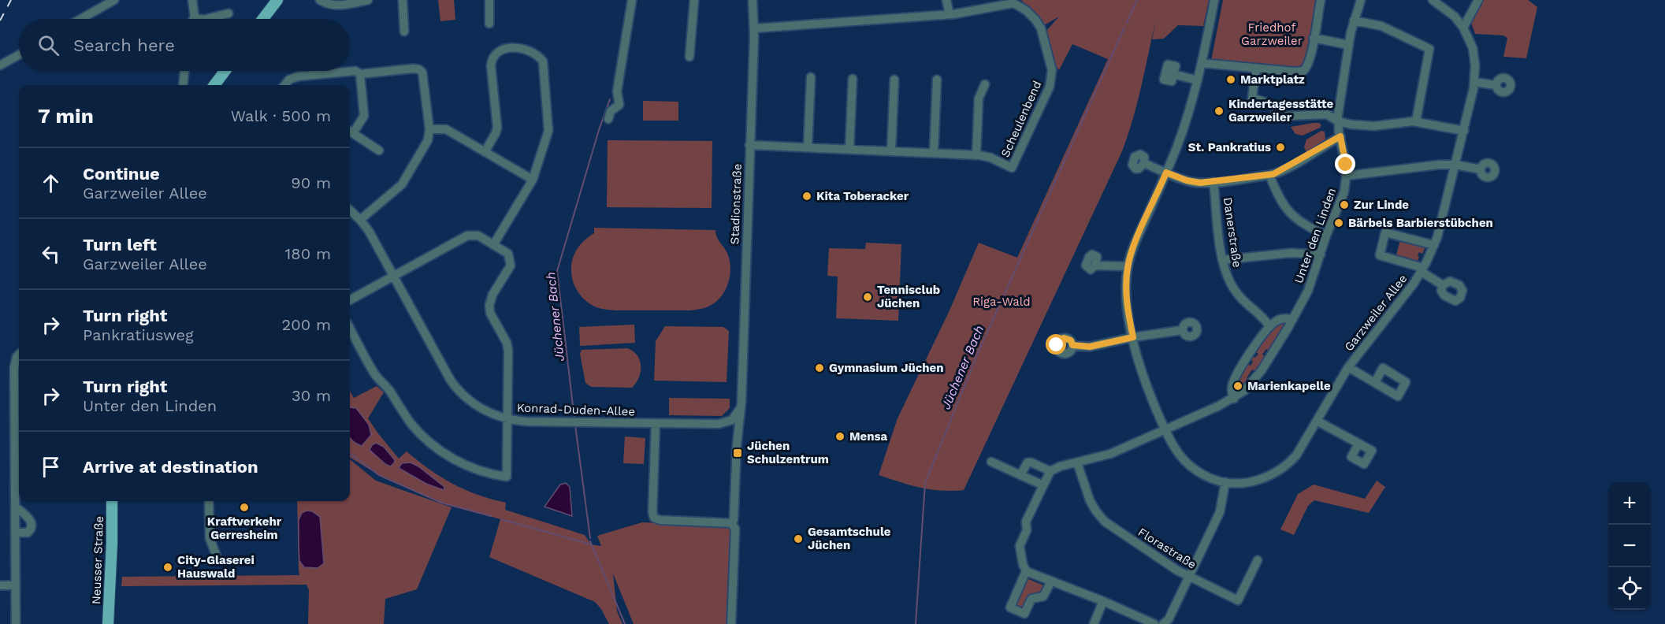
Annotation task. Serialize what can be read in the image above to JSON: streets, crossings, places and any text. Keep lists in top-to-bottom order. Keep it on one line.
{"streets":{"main road":["Neusser Straße"],"street":["Scheulenbend","Stadionstraße","Danerstraße","Unter den Linden","Garzweiler Allee","Konrad-Duden-Allee","Florastraße"]},"crossings":[["Unter den Linden","Garzweiler Allee"],["Unter den Linden","Florastraße"]],"water":["Jüchener Bach"],"parks":["Friedhof Garzweiler","Riga-Wald"],"places":{"other":["Marktplatz","Kindertagesstätte Garzweiler","St. Pankratius","Kita Toberacker","Zur Linde","Bärbels Barbierstübchen","Tennisclub Jüchen","Gymnasium Jüchen","Marienkapelle","Mensa","Kraftverkehr Gerresheim","Gesamtschule Jüchen","City-Glaserei Hauswald"],"transit":["Jüchen Schulzentrum"]},"page":{"search":"Search here","heading":["7 min","Walk · 500 m"],"list":[["Continue","Garzweiler Allee","90 m"],["Turn left","Garzweiler Allee","180 m"],["Turn right","Pankratiusweg","200 m"],["Turn right","Unter den Linden","30 m"],"Arrive at destination"],"map_buttons":["+","−"]}}
